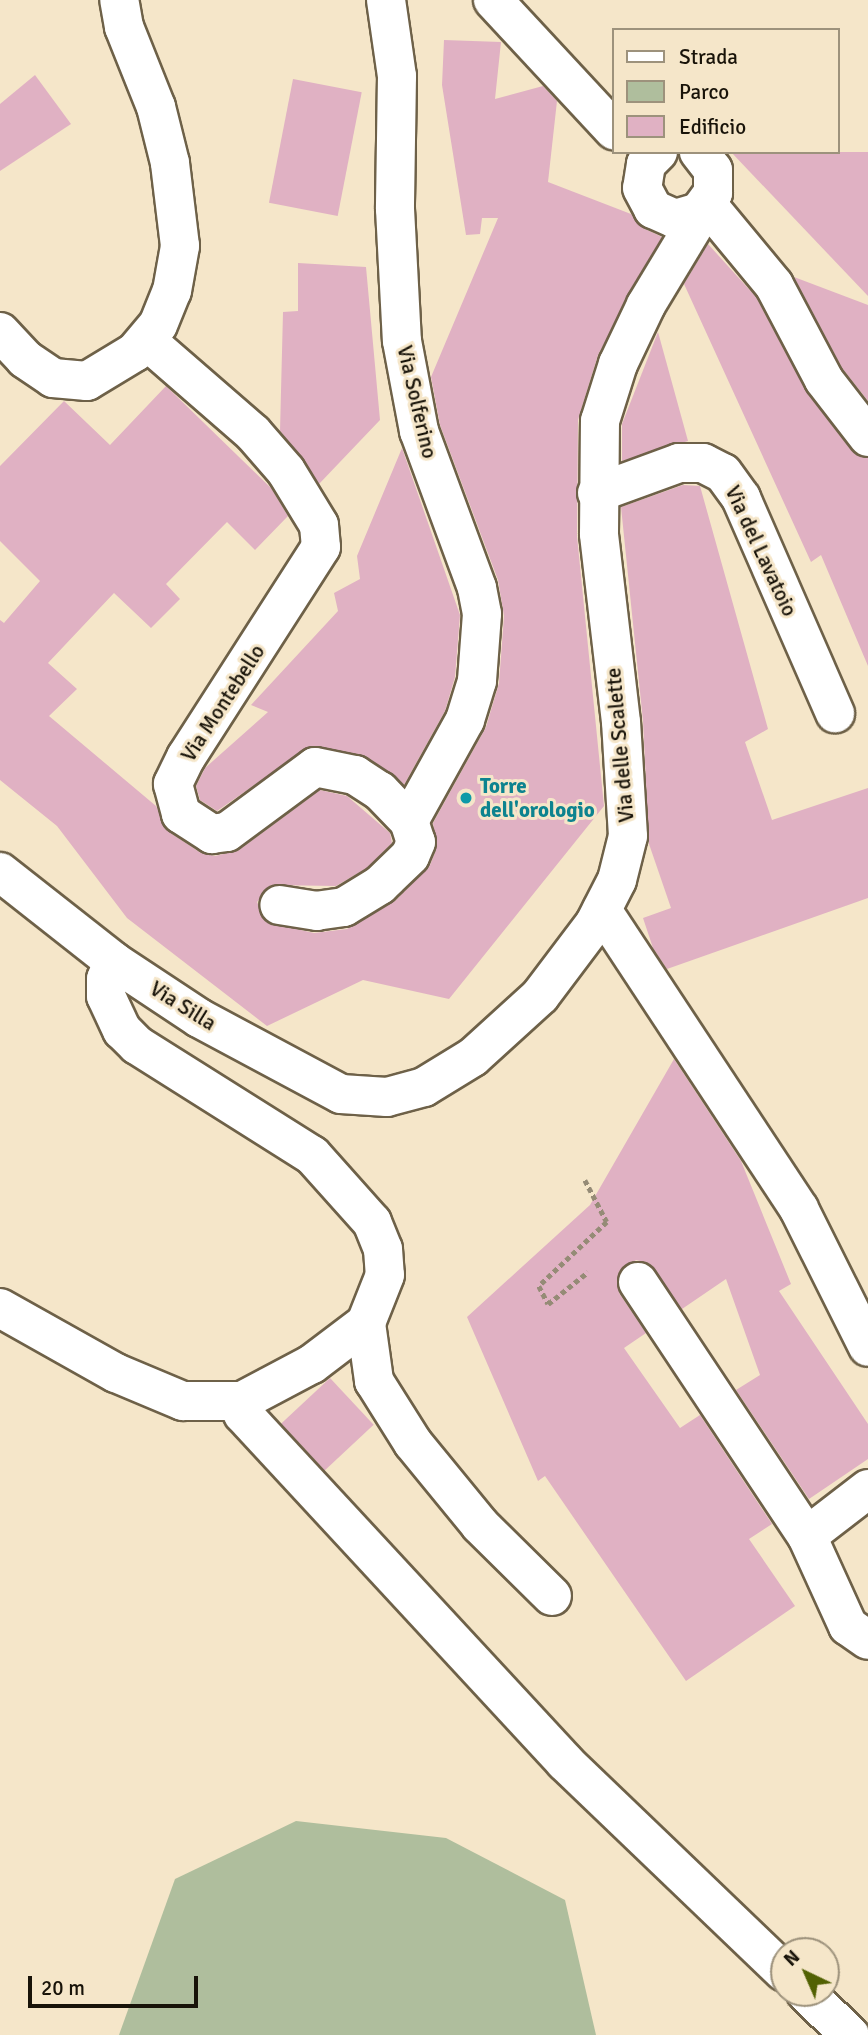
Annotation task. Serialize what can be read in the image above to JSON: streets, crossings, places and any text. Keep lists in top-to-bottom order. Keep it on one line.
{"streets":{"street":["Via Solferino","Via del Lavatoio","Via Montebello","Via delle Scalette","Via Silla"]},"crossings":[["Via Solferino","Via Montebello"],["Via del Lavatoio","Via delle Scalette"],["Via delle Scalette","Via Silla"]],"places":["Torre dell'orologio"],"legend":["Strada","Parco","Edificio"],"scale_bar":"20 m","north":"top left"}
